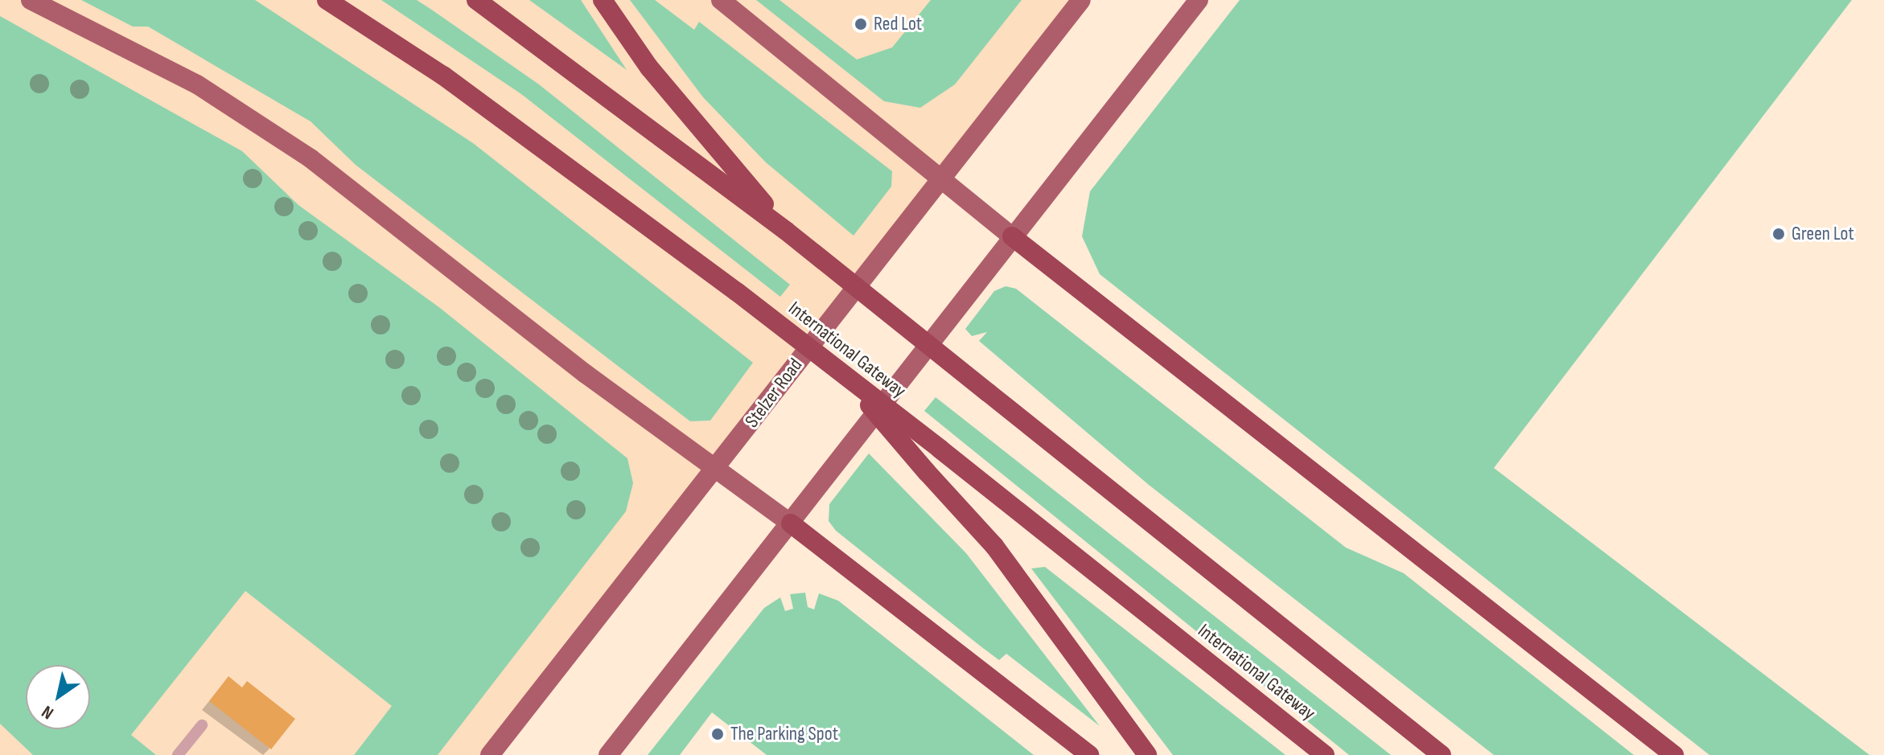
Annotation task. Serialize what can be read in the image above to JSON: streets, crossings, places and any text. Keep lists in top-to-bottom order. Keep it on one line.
{"streets":{"highway":["International Gateway"],"main road":["Stelzer Road"]},"places":["Red Lot","Green Lot","The Parking Spot"],"north":"bottom left"}
